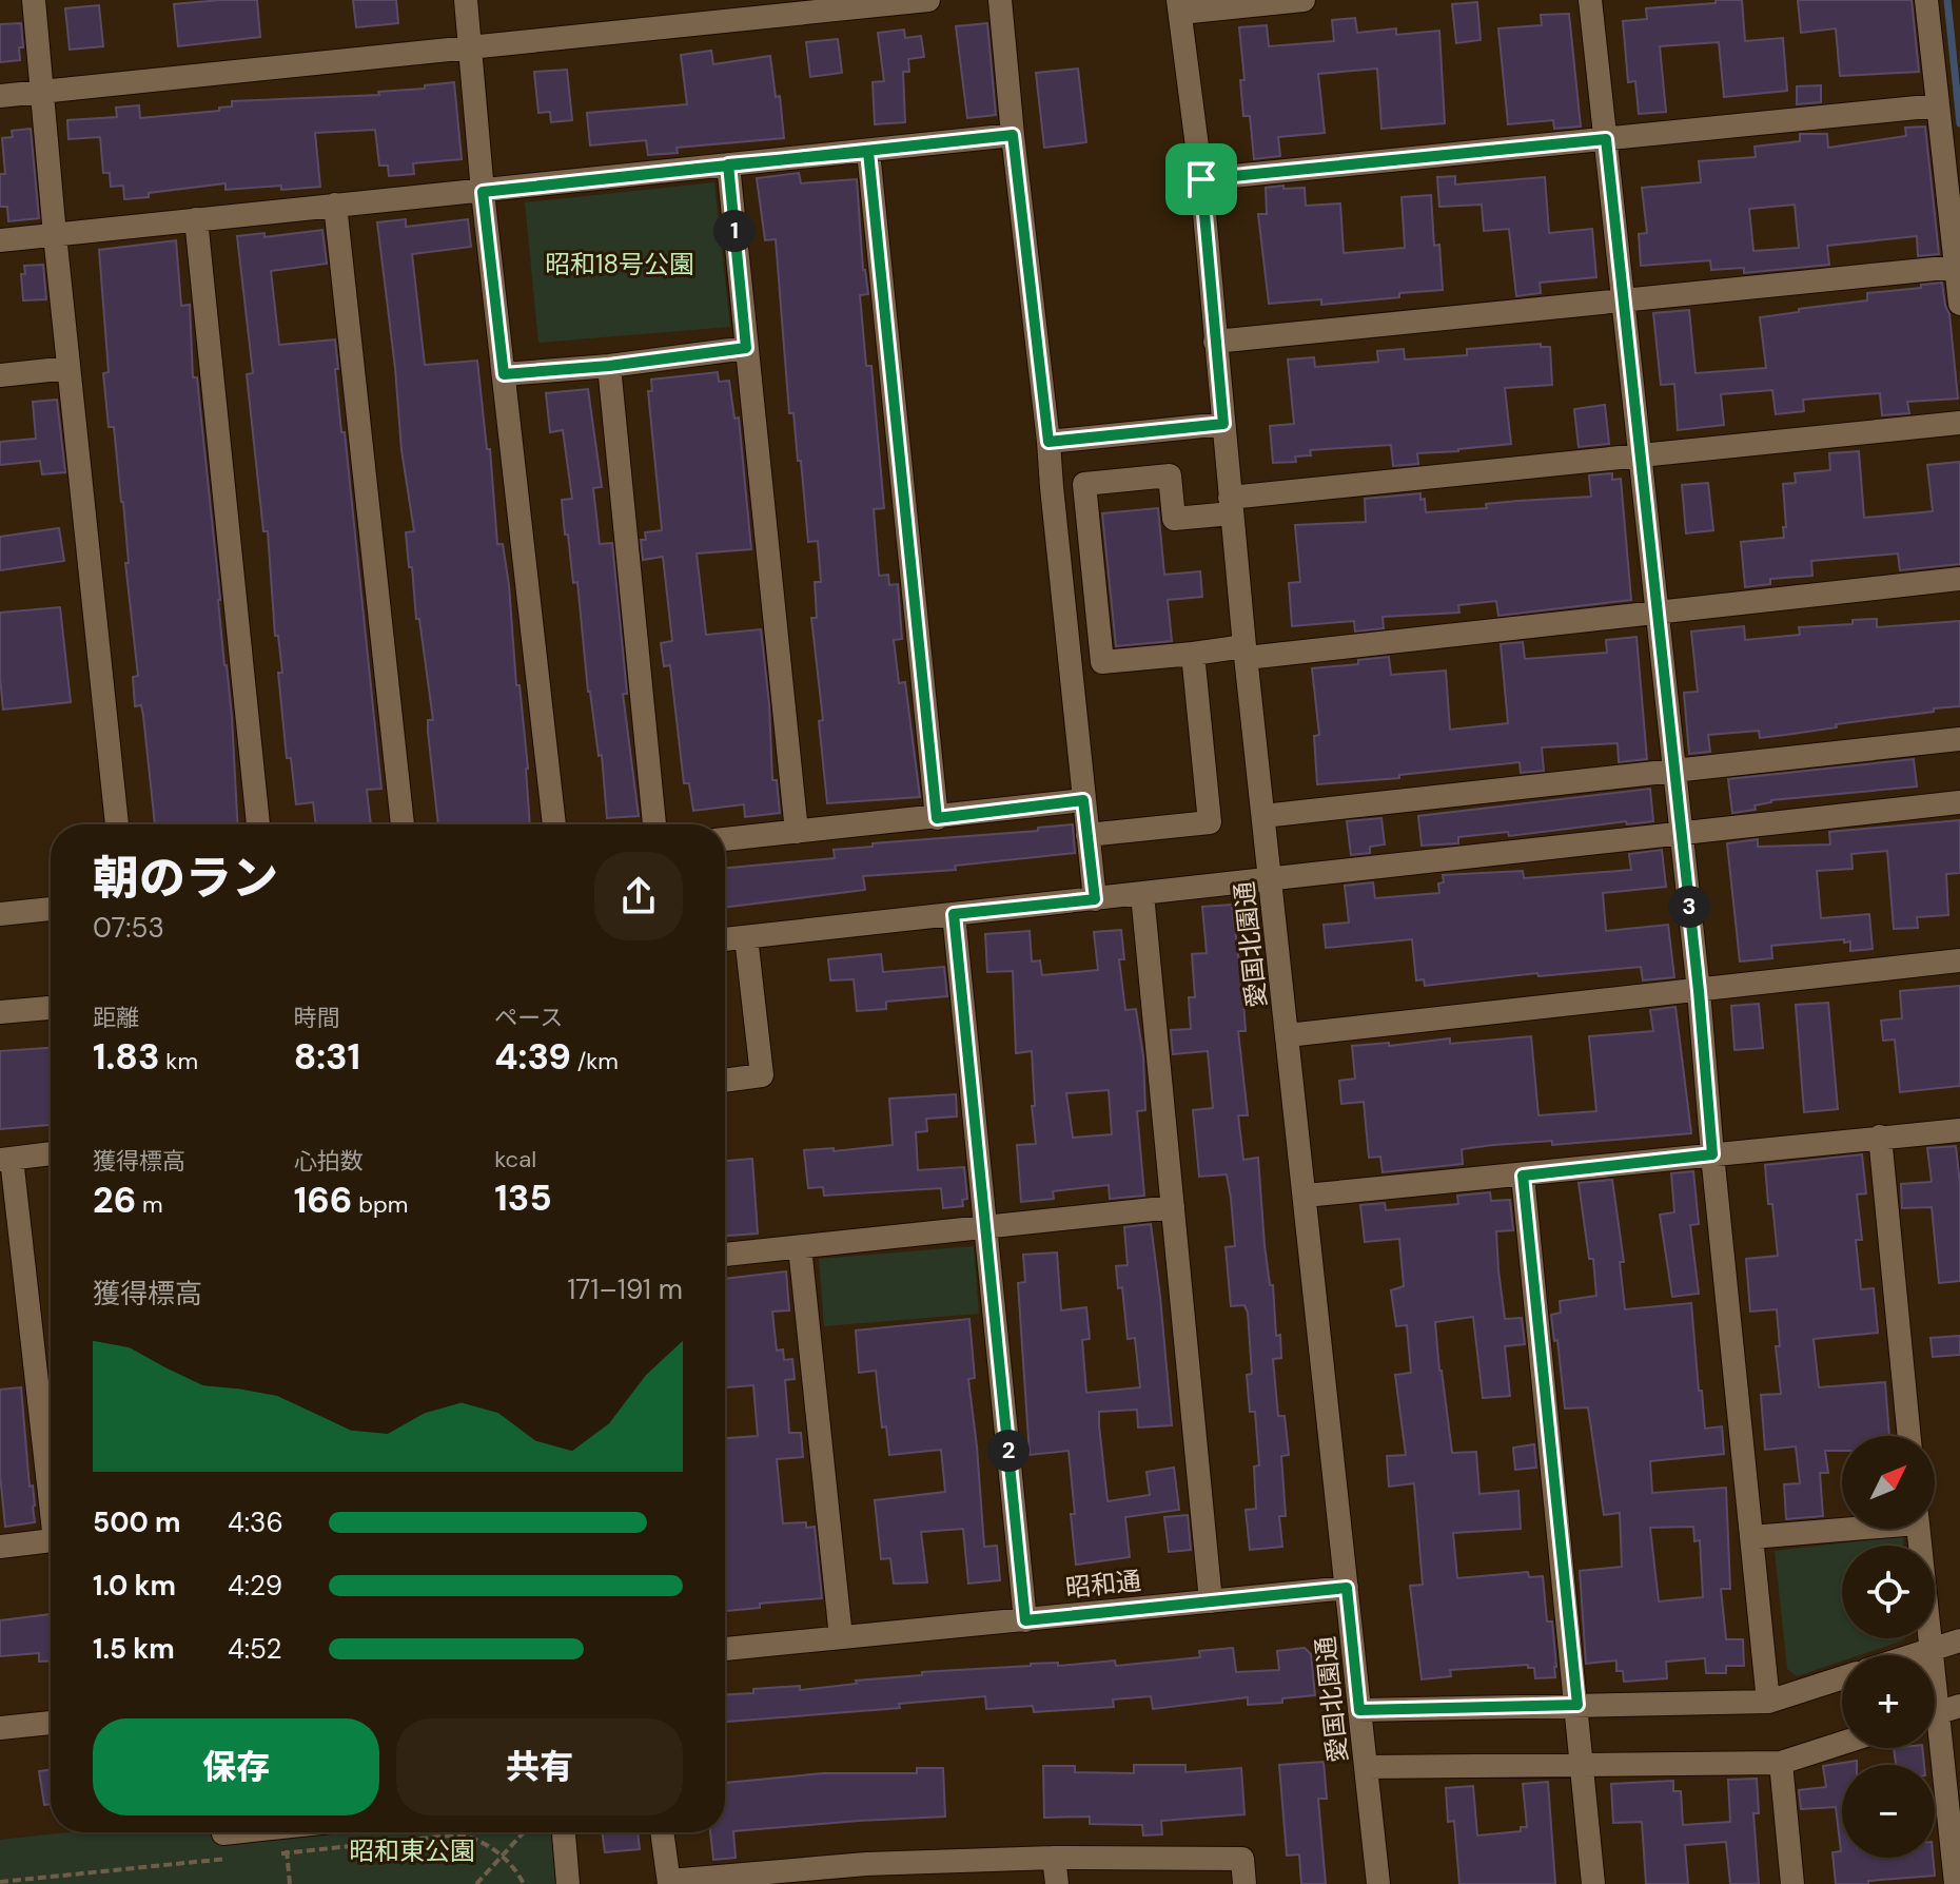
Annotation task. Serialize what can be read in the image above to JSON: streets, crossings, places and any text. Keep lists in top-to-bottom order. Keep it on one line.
{"streets":{"street":["愛国北園通","昭和通"]},"crossings":[["愛国北園通","昭和通"]],"parks":["昭和18号公園","昭和東公園"],"north":"top right","page":{"pins":["1","3","2"],"heading":["朝のラン","07:53"],"stats":[["距離","1.83 km"],["時間","8:31"],["ペース","4:39 /km"],["獲得標高","26 m"],["心拍数","166 bpm"],["kcal","135"]],"chart":["獲得標高","171–191 m"],"map_buttons":["+","−"],"list":[{"name":"500 m","note":"4:36"},{"name":"1.0 km","note":"4:29"},{"name":"1.5 km","note":"4:52"}],"buttons":["保存","共有"]}}
